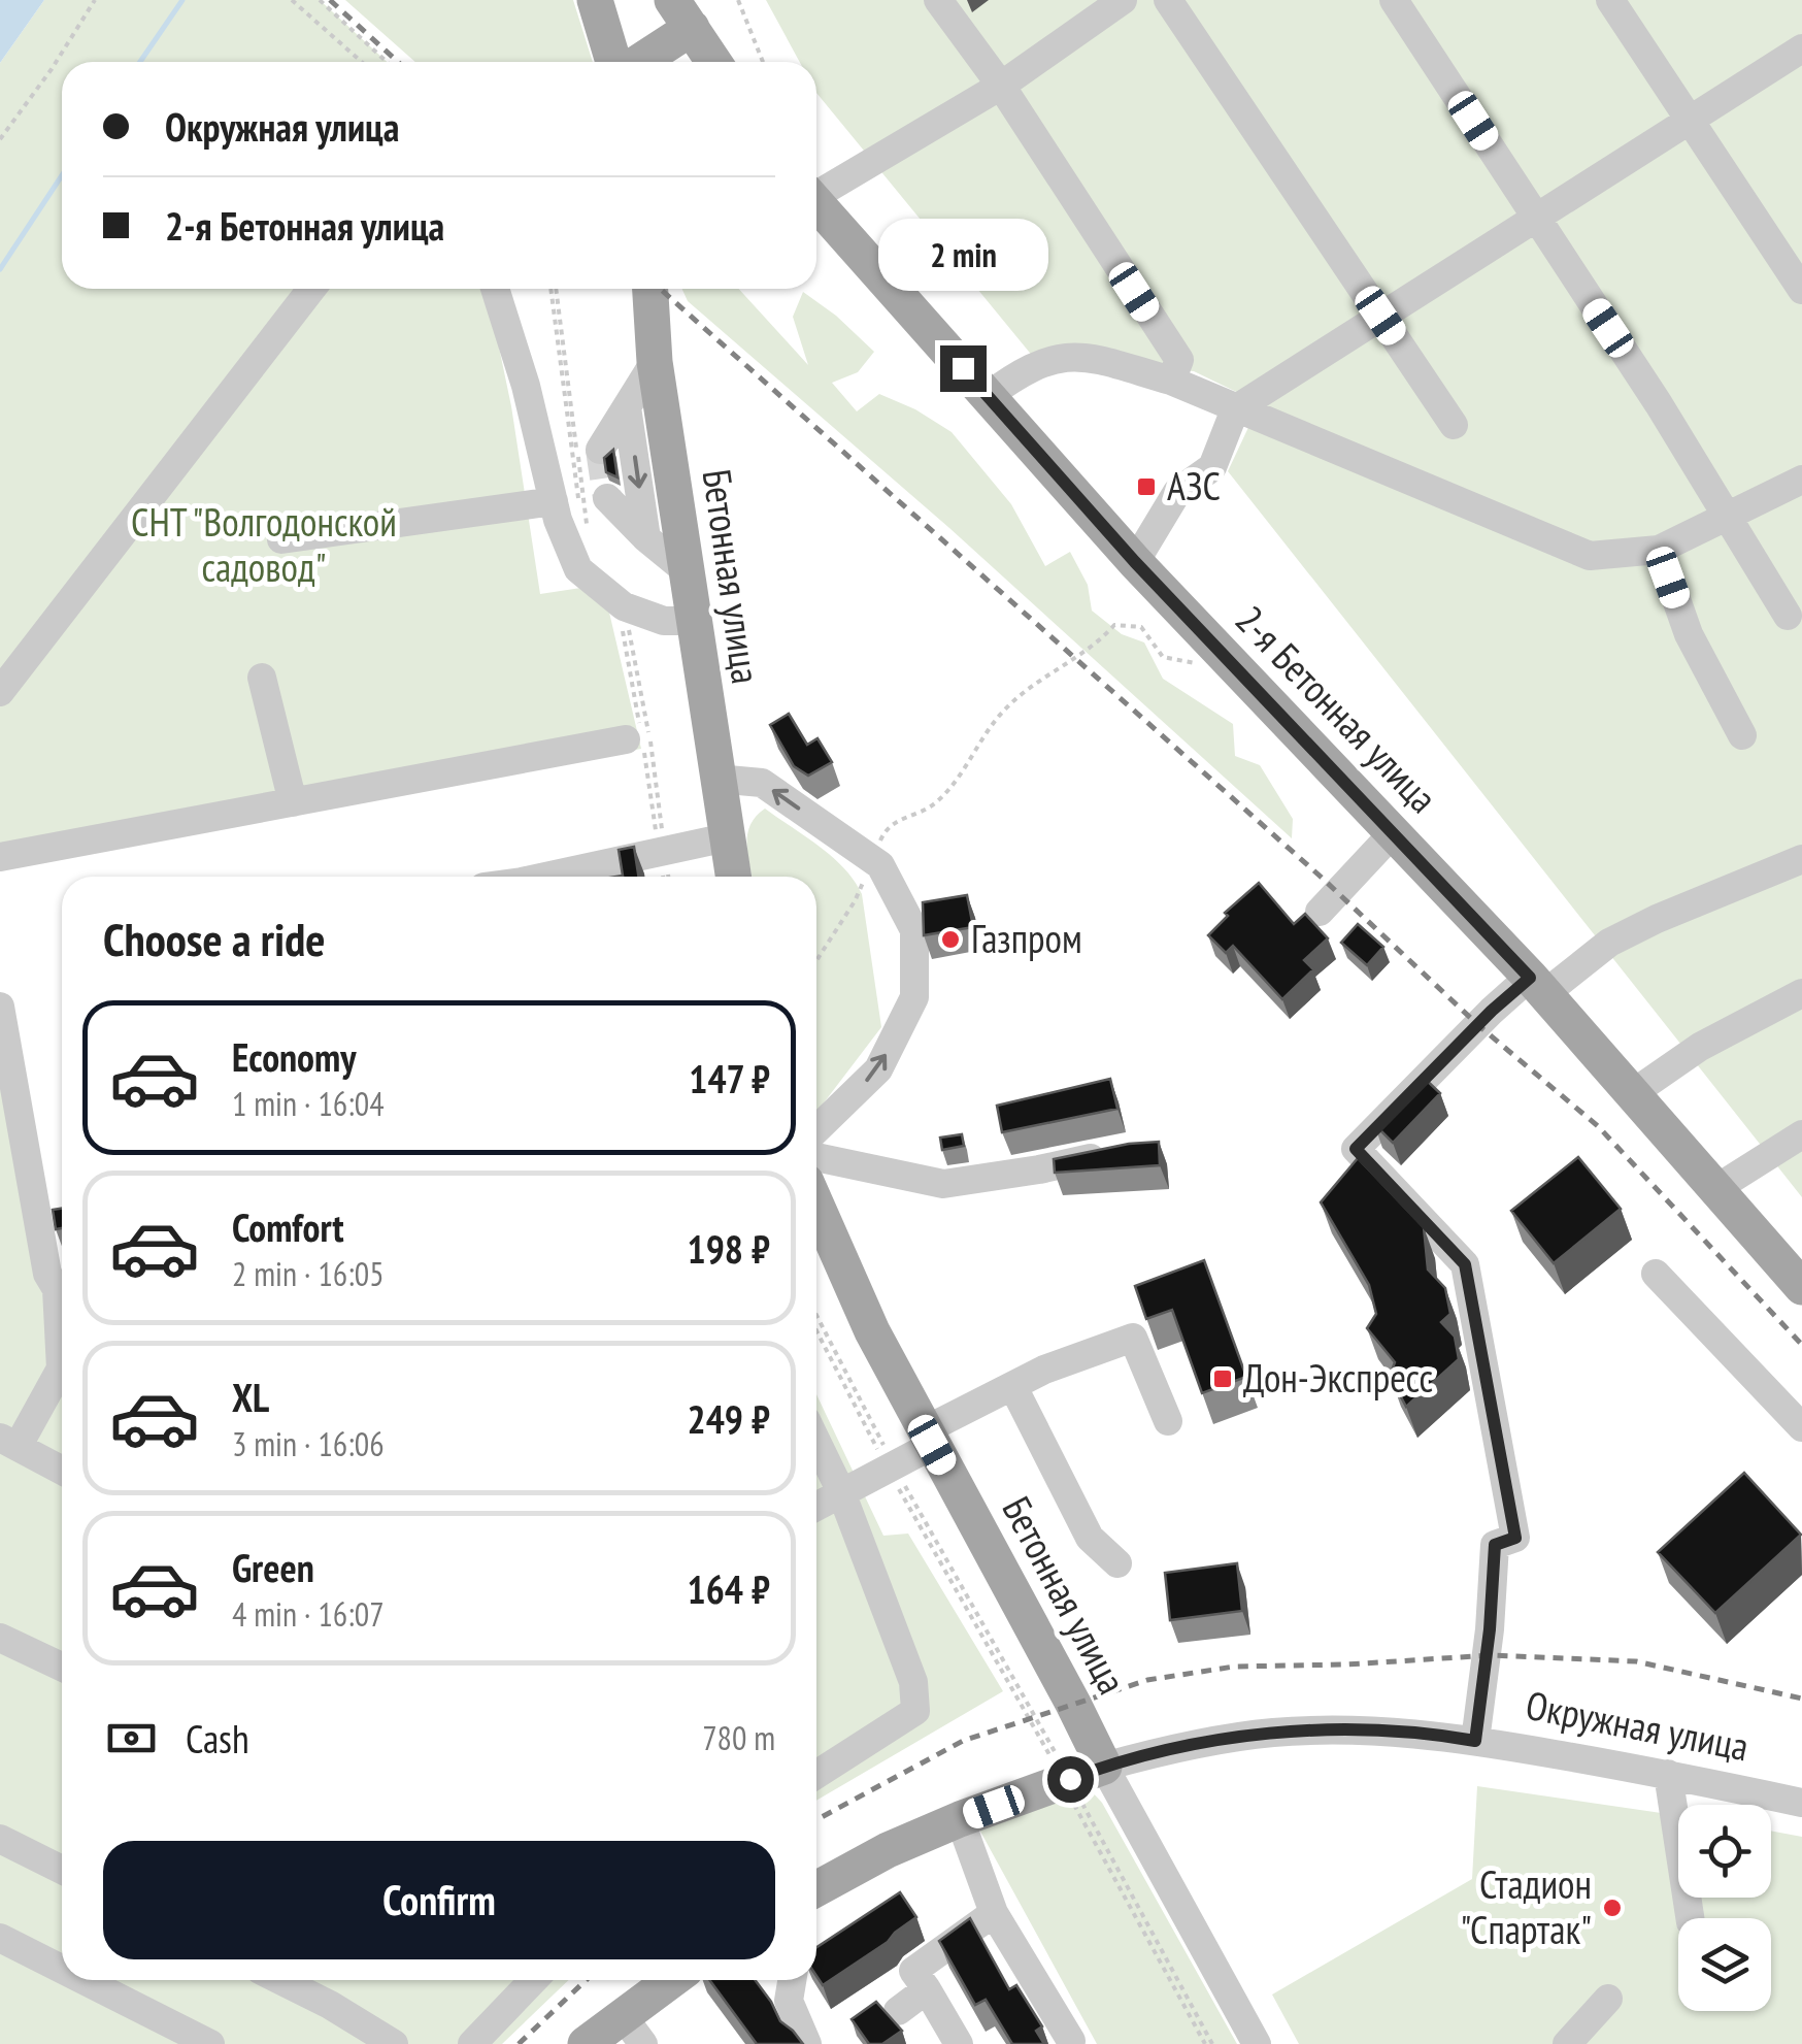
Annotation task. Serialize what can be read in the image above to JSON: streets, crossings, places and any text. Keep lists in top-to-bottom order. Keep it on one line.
{"streets":{"main road":["Бетонная улица","2-я Бетонная улица","Окружная улица"]},"crossings":[["Бетонная улица","Окружная улица"]],"parks":["СНТ \"Волгодонской садовод\""],"places":{"transit":["АЗС","Дон-Экспресс"],"other":["Газпром","Стадион \"Спартак\""]},"page":{"banner":["Окружная улица","2-я Бетонная улица"],"bubble":"2 min","heading":"Choose a ride","list":[{"name":"Economy","note":"1 min · 16:04","value":"147 ₽"},{"name":"Comfort","note":"2 min · 16:05","value":"198 ₽"},{"name":"XL","note":"3 min · 16:06","value":"249 ₽"},{"name":"Green","note":"4 min · 16:07","value":"164 ₽"}],"pay":["Cash","780 m"],"buttons":"Confirm"}}
